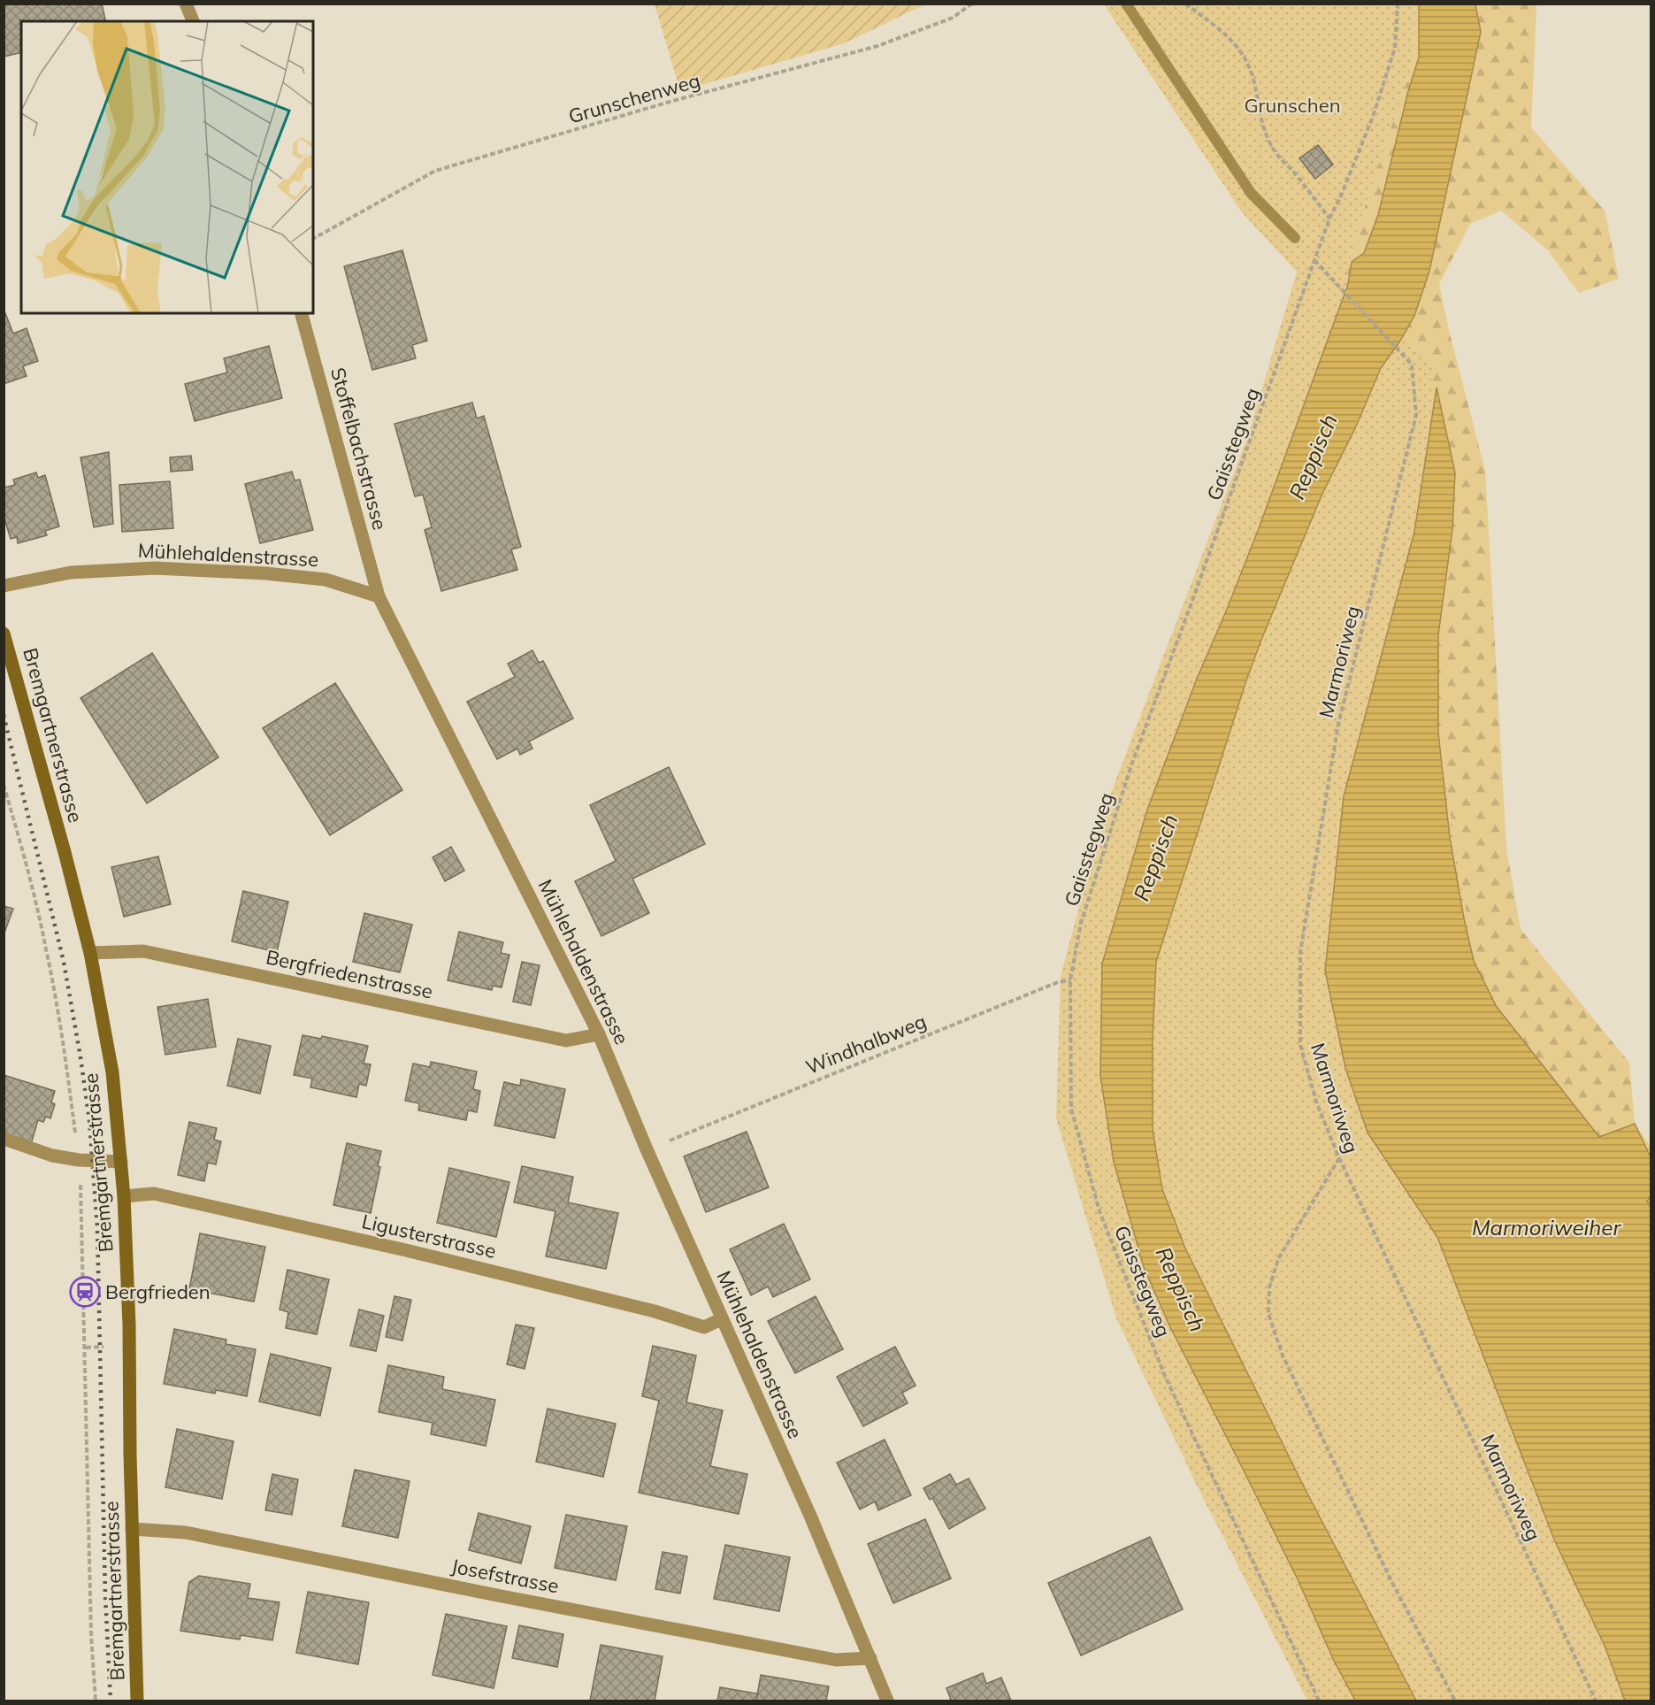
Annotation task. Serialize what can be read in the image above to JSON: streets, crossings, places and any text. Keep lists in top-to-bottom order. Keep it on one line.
{"streets":{"main road":["Bremgartnerstrasse"],"street":["Stoffelbachstrasse","Mühlehaldenstrasse","Bergfriedenstrasse","Ligusterstrasse","Josefstrasse"],"path":["Grunschenweg","Gaisstegweg","Marmoriweg","Windhalbweg"]},"crossings":[["Gaisstegweg","Marmoriweg"],["Gaisstegweg","Windhalbweg"],["Stoffelbachstrasse","Mühlehaldenstrasse"],["Mühlehaldenstrasse","Bergfriedenstrasse"],["Mühlehaldenstrasse","Ligusterstrasse"],["Mühlehaldenstrasse","Josefstrasse"],["Bremgartnerstrasse","Bergfriedenstrasse"],["Bremgartnerstrasse","Ligusterstrasse"],["Bremgartnerstrasse","Josefstrasse"]],"water":["Reppisch","Marmoriweiher"],"parks":["Grunschen"],"places":{"station":["Bergfrieden"]}}
